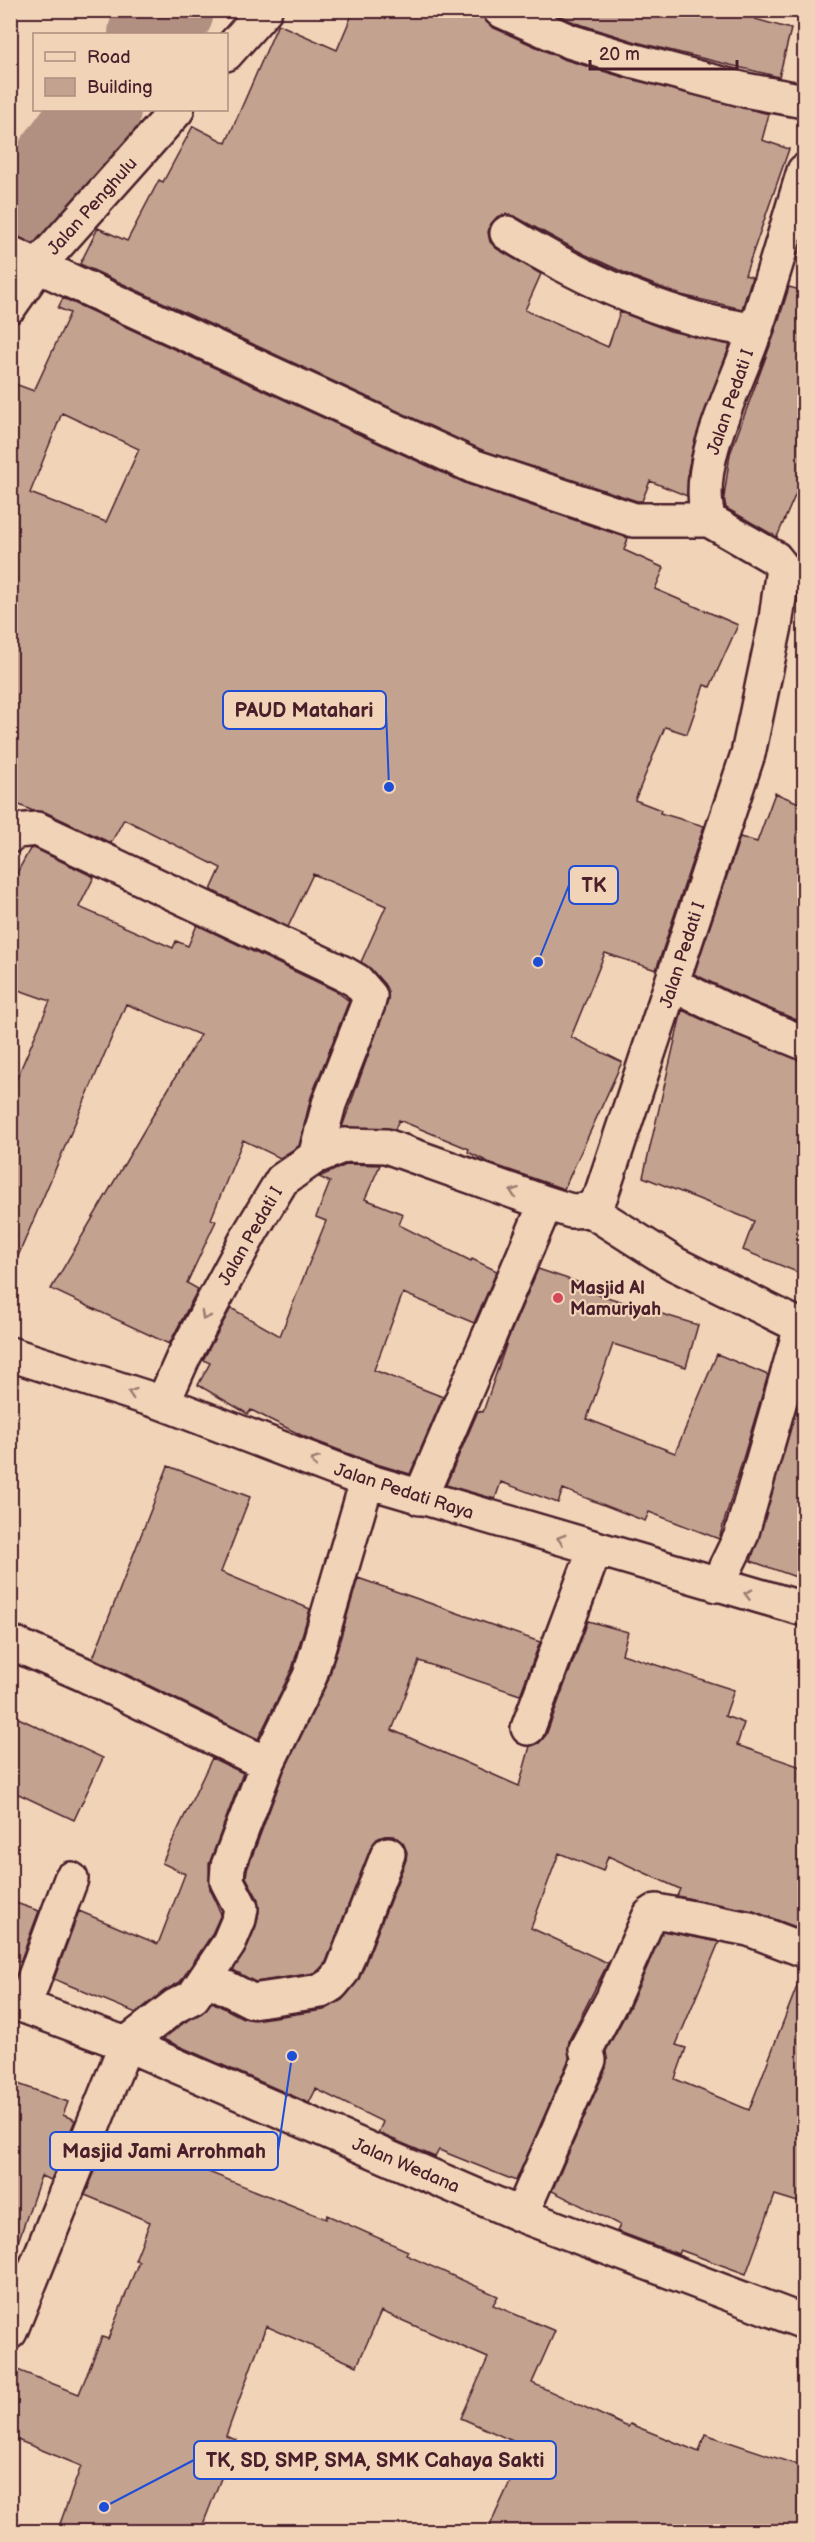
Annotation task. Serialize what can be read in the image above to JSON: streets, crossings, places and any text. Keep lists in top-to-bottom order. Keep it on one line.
{"streets":{"street":["Jalan Penghulu","Jalan Pedati I","Jalan Pedati Raya","Jalan Wedana"]},"crossings":[["Jalan Pedati I","Jalan Pedati Raya"]],"places":["PAUD Matahari","TK","Masjid Al Mamuriyah","Masjid Jami Arrohmah","TK, SD, SMP, SMA, SMK Cahaya Sakti"],"legend":["Road","Building"],"scale_bar":"20 m"}
